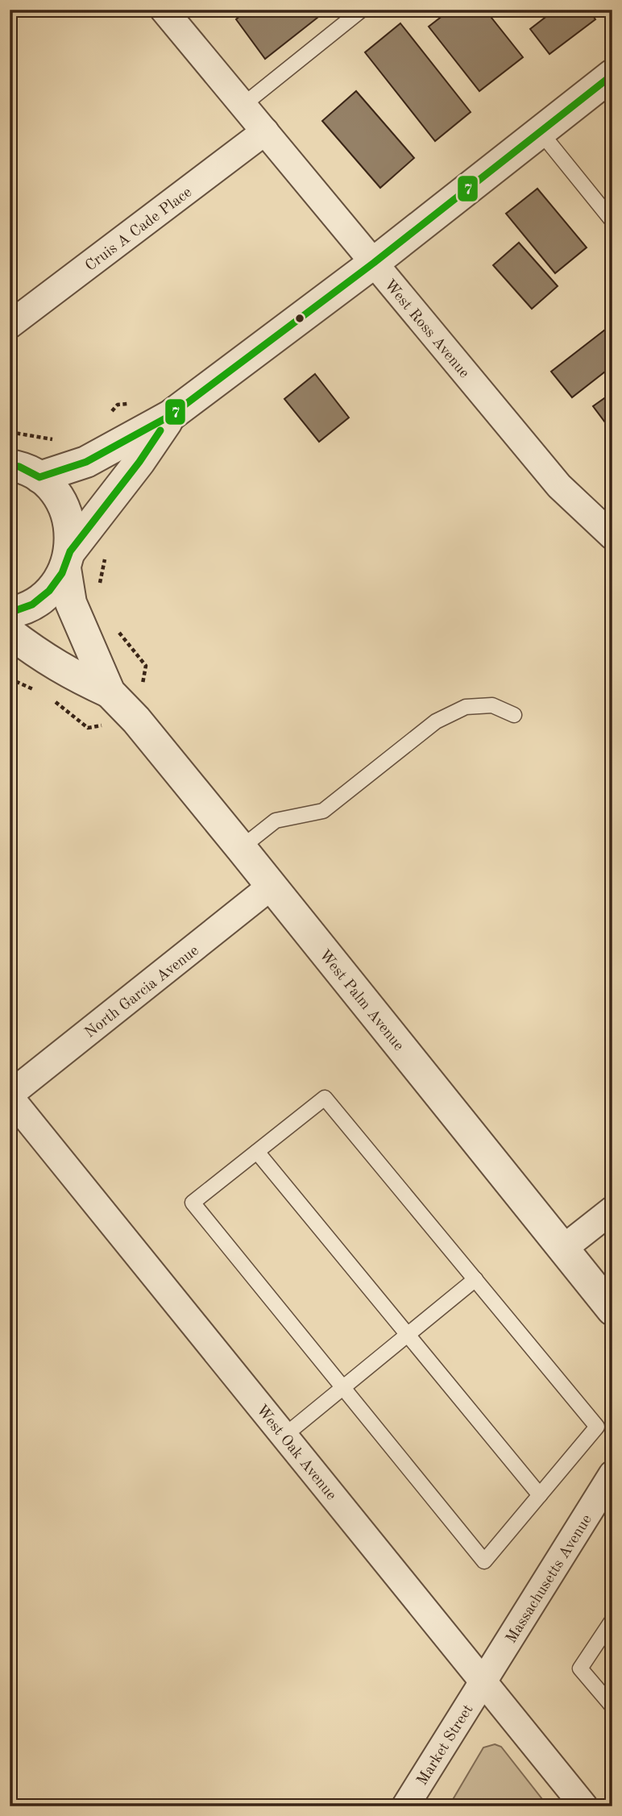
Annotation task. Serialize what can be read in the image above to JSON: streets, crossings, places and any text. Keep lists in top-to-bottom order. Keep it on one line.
{"streets":{"street":["Cruis A Cade Place","West Ross Avenue","North Garcia Avenue","West Palm Avenue","West Oak Avenue","Massachusetts Avenue","Market Street"]},"crossings":[["Cruis A Cade Place","West Ross Avenue"],["North Garcia Avenue","West Palm Avenue"],["North Garcia Avenue","West Oak Avenue"],["West Oak Avenue","Massachusetts Avenue"],["West Oak Avenue","Market Street"],["Massachusetts Avenue","Market Street"]],"lines":["transit line 7"]}
